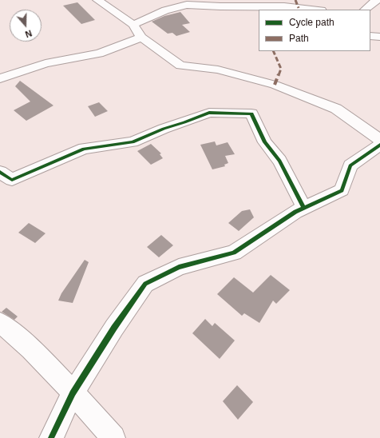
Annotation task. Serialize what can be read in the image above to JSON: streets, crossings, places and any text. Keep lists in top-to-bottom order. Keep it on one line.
{"legend":["Cycle path","Path"],"north":"bottom"}
